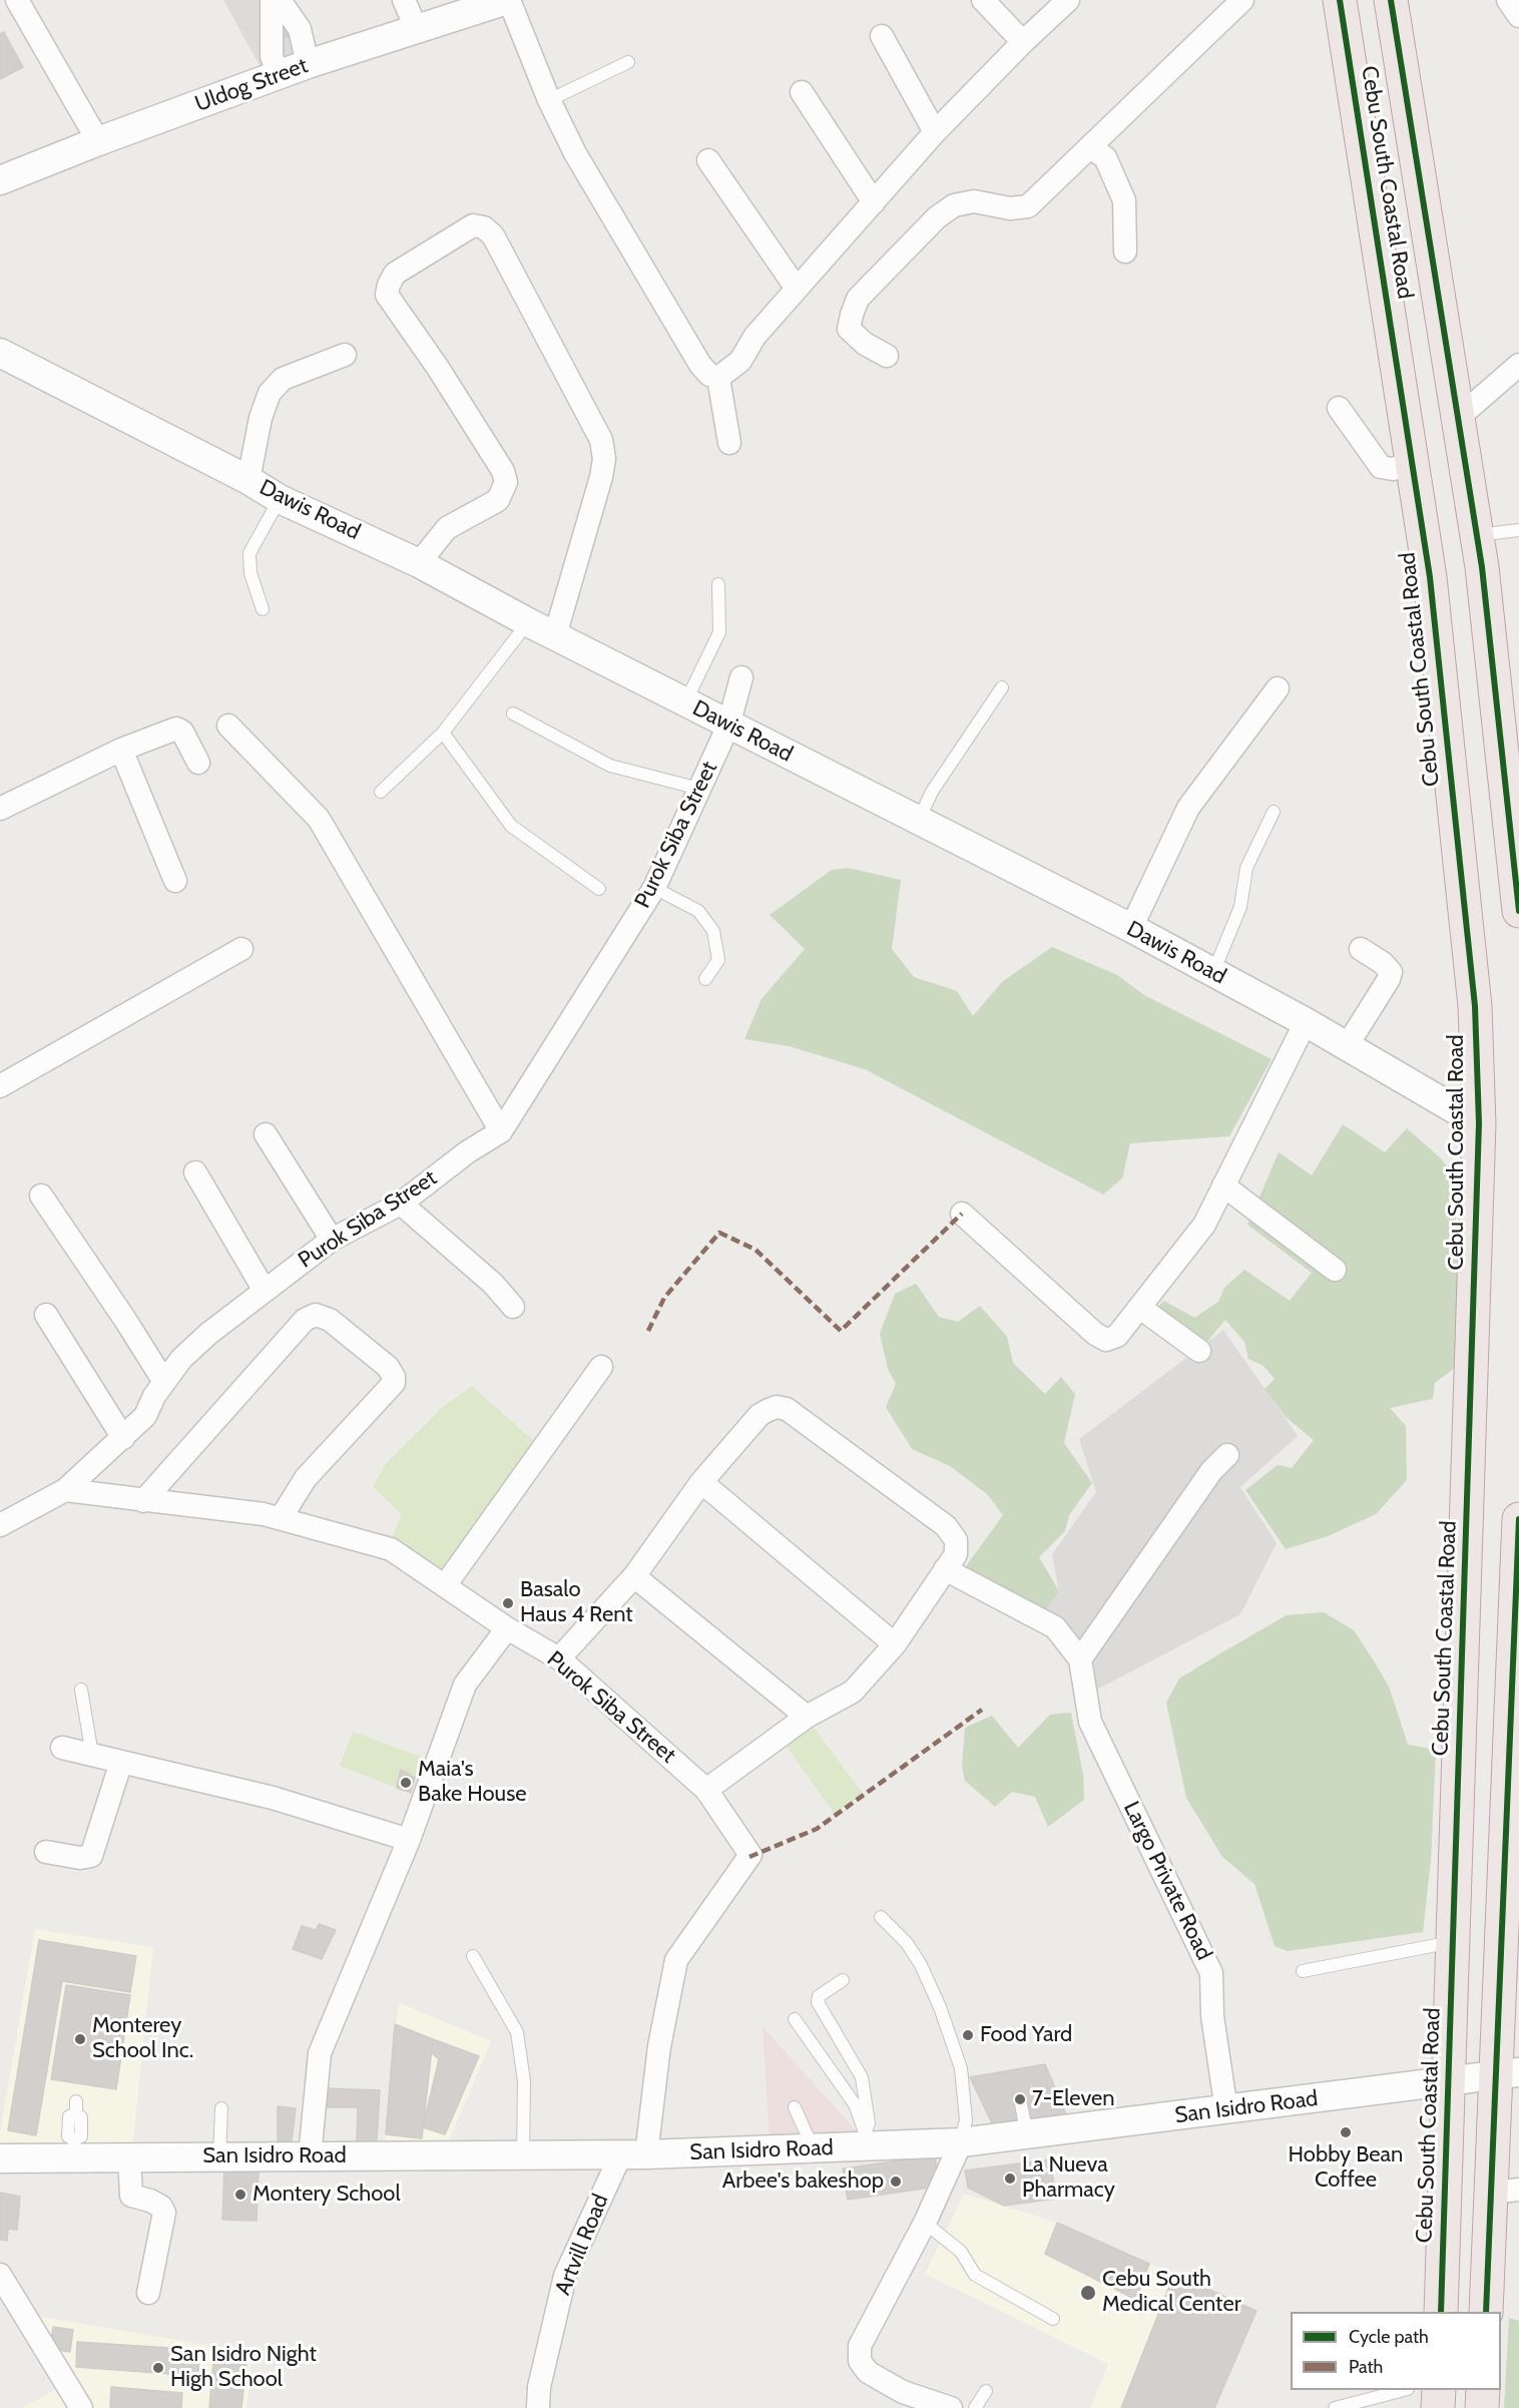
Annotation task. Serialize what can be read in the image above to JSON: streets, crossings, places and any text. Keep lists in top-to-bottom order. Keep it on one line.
{"streets":{"highway":["Cebu South Coastal Road"],"street":["Uldog Street","Dawis Road","Purok Siba Street","Largo Private Road","San Isidro Road","Artvill Road"]},"crossings":[["Cebu South Coastal Road","Dawis Road"],["Cebu South Coastal Road","San Isidro Road"],["Dawis Road","Purok Siba Street"],["Purok Siba Street","Artvill Road"],["Largo Private Road","San Isidro Road"],["San Isidro Road","Artvill Road"]],"places":["Basalo Haus 4 Rent","Maia's Bake House","Food Yard","Monterey School Inc.","7-Eleven","Hobby Bean Coffee","La Nueva Pharmacy","Arbee's bakeshop","Montery School","Cebu South Medical Center","San Isidro Night High School"],"legend":["Cycle path","Path"]}
